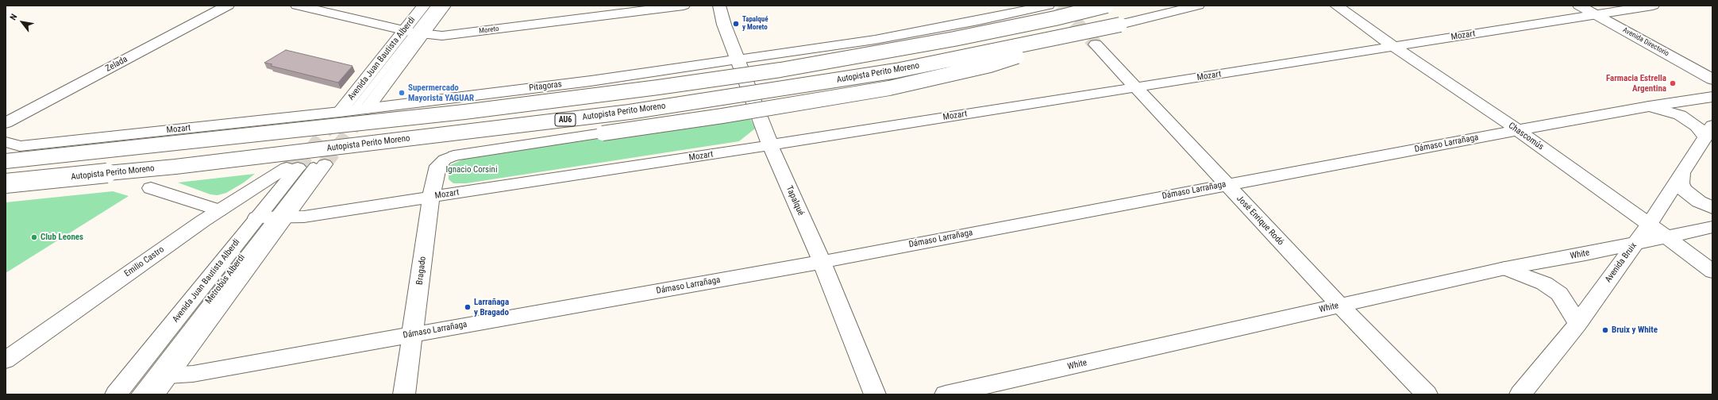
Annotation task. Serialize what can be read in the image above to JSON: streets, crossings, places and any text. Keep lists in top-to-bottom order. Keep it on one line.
{"streets":{"main road":["Moreto","Mozart","Avenida Directorio","Avenida Juan Bautista Alberdi","Zelada","Autopista Perito Moreno","Pitagoras","AU6","Chascomús","Dámaso Larrañaga","Tapalqué","José Enrique Rodó","White","Emilio Castro","Avenida Bruix","Bragado"],"lane":["Metrobús Alberdi"]},"crossings":[["Moreto","Avenida Juan Bautista Alberdi"],["Mozart","Avenida Directorio"],["Mozart","Avenida Juan Bautista Alberdi"],["Mozart","Pitagoras"],["Mozart","Chascomús"],["Mozart","Tapalqué"],["Mozart","José Enrique Rodó"],["Mozart","Bragado"],["Mozart","Metrobús Alberdi"],["Avenida Juan Bautista Alberdi","Pitagoras"],["Avenida Juan Bautista Alberdi","Dámaso Larrañaga"],["Avenida Juan Bautista Alberdi","Emilio Castro"],["Avenida Juan Bautista Alberdi","Metrobús Alberdi"],["Autopista Perito Moreno","Bragado"],["Pitagoras","Tapalqué"],["Chascomús","Dámaso Larrañaga"],["Chascomús","White"],["Chascomús","Avenida Bruix"],["Dámaso Larrañaga","Tapalqué"],["Dámaso Larrañaga","José Enrique Rodó"],["Dámaso Larrañaga","Bragado"],["José Enrique Rodó","White"],["White","Avenida Bruix"]],"parks":["Ignacio Corsini"],"places":["Tapalqué y Moreto","Farmacia Estrella Argentina","Supermercado Mayorista YAGUAR","Club Leones","Larrañaga y Bragado","Bruix y White"],"north":"top left"}
